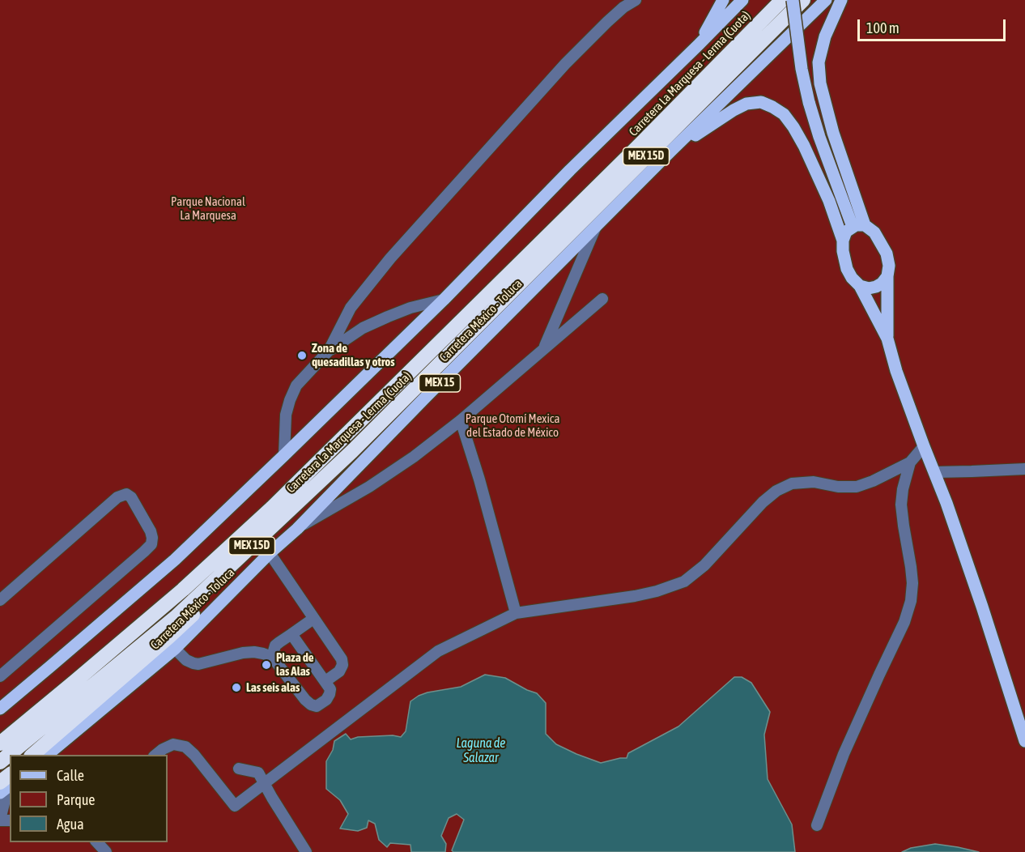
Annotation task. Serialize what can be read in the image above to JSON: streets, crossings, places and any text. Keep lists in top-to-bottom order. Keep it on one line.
{"streets":{"highway":["Carretera La Marquesa - Lerma (Cuota)","MEX 15D"],"main road":["Carretera México - Toluca","MEX 15"]},"water":["Laguna de Salazar"],"parks":["Parque Nacional La Marquesa","Parque Otomí Mexica del Estado de México"],"places":["Zona de quesadillas y otros","Plaza de las Alas","Las seis alas"],"legend":["Calle","Parque","Agua"],"scale_bar":"100 m"}
